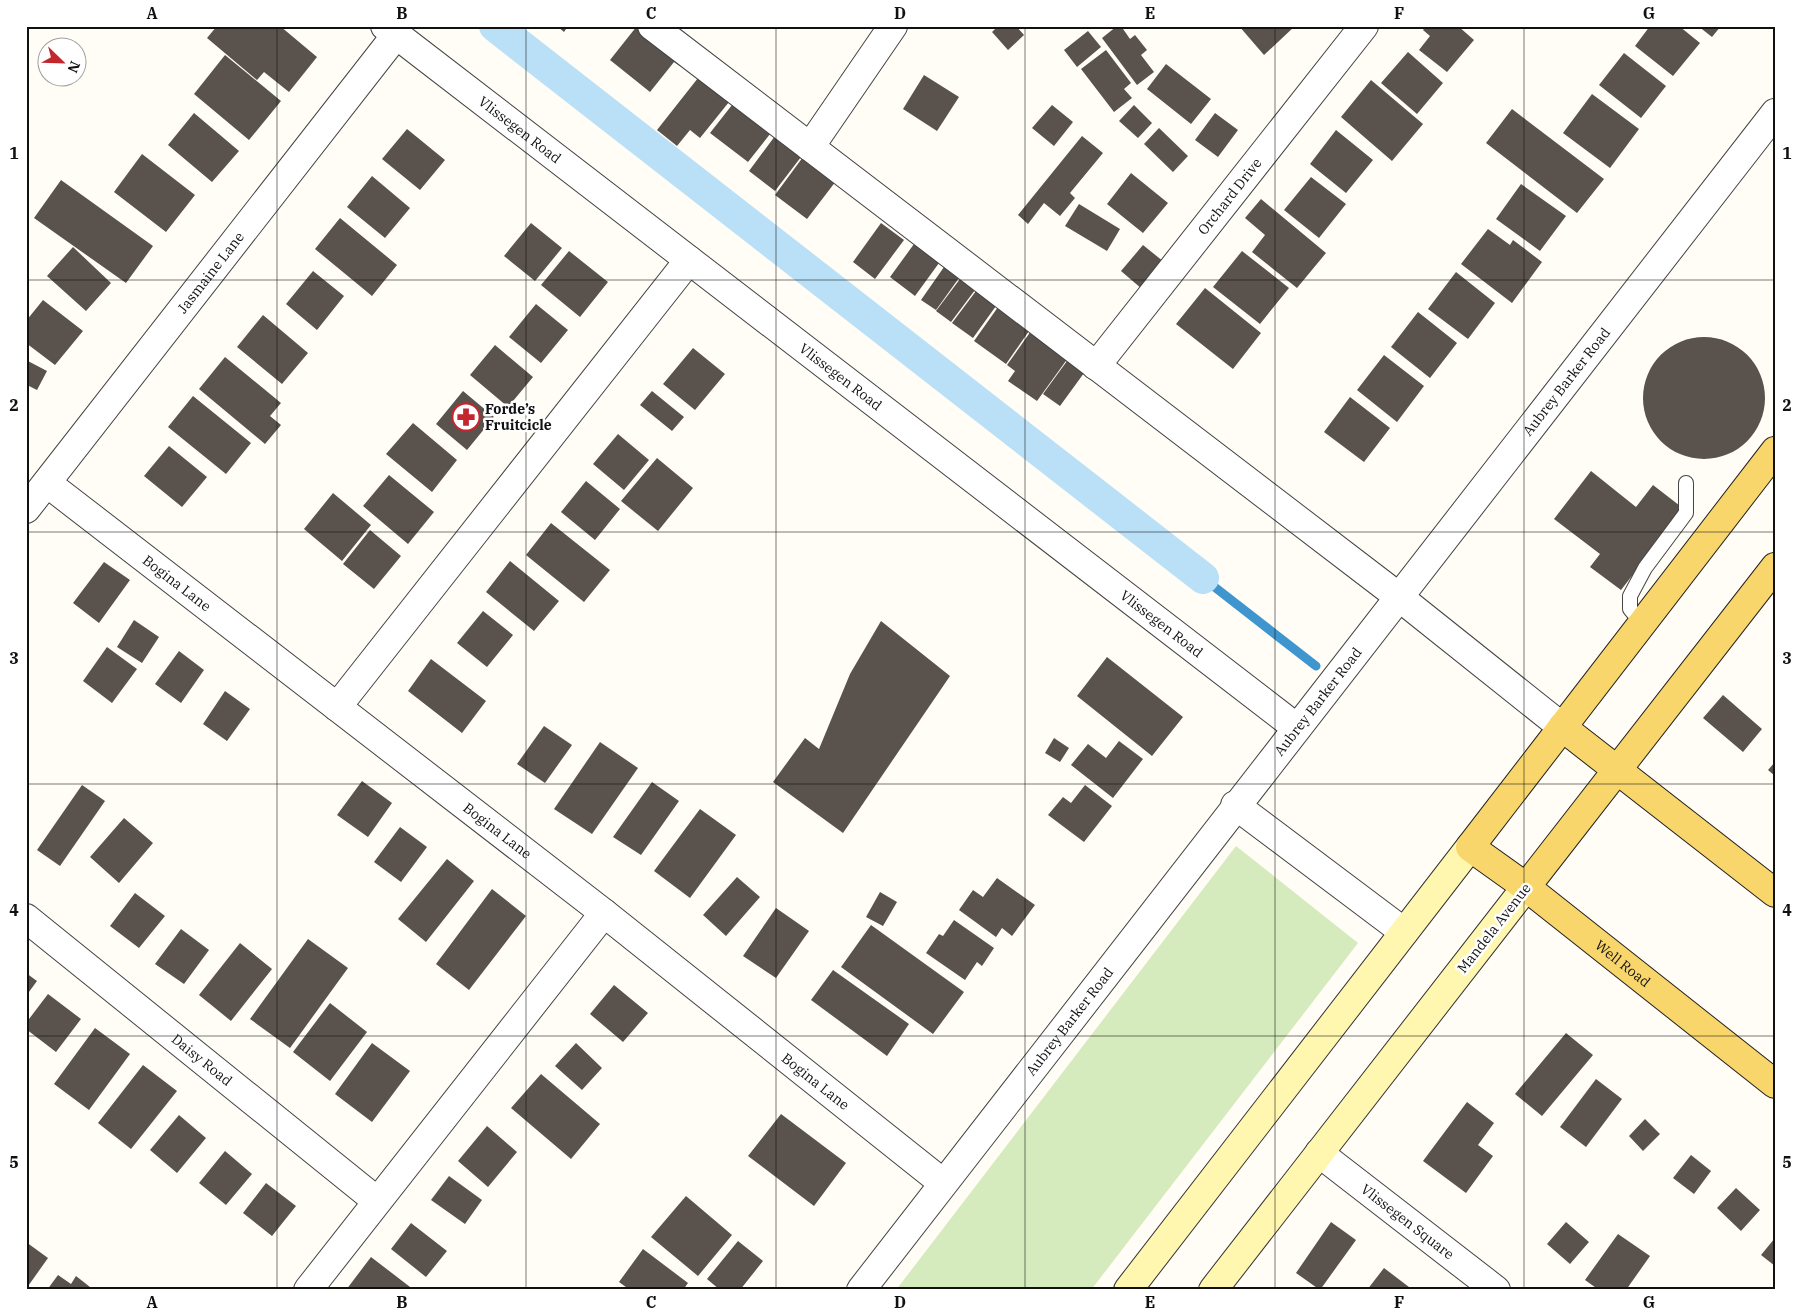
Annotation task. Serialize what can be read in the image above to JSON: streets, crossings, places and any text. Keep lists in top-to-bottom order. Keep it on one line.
{"streets":{"main road":["Mandela Avenue","Well Road"],"street":["Vlissegen Road","Orchard Drive","Jasmaine Lane","Aubrey Barker Road","Bogina Lane","Daisy Road","Vlissegen Square"]},"crossings":[["Vlissegen Road","Jasmaine Lane"],["Vlissegen Road","Aubrey Barker Road"],["Jasmaine Lane","Bogina Lane"],["Aubrey Barker Road","Bogina Lane"],["Mandela Avenue","Well Road"],["Mandela Avenue","Vlissegen Square"]],"places":{"pharmacy":["Forde’s Fruitcicle"]},"north":"bottom right","grid":{"columns":["A","B","C","D","E","F","G"],"rows":["1","2","3","4","5"]}}
